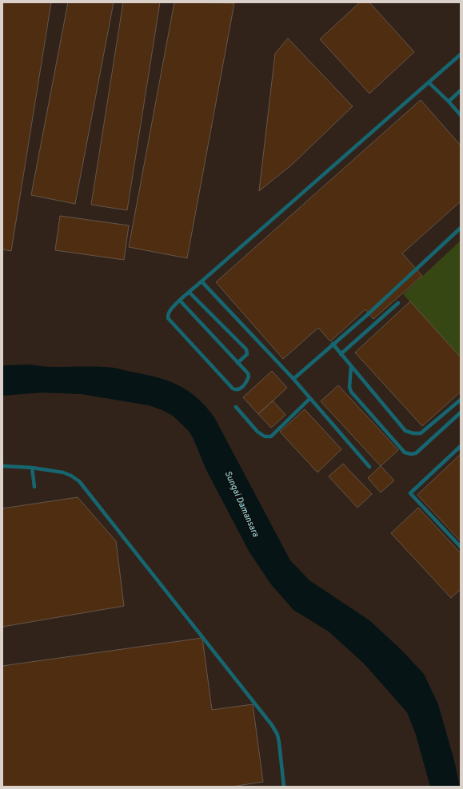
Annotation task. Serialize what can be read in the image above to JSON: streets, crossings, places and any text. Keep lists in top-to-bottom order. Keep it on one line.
{"water":["Sungai Damansara"]}
